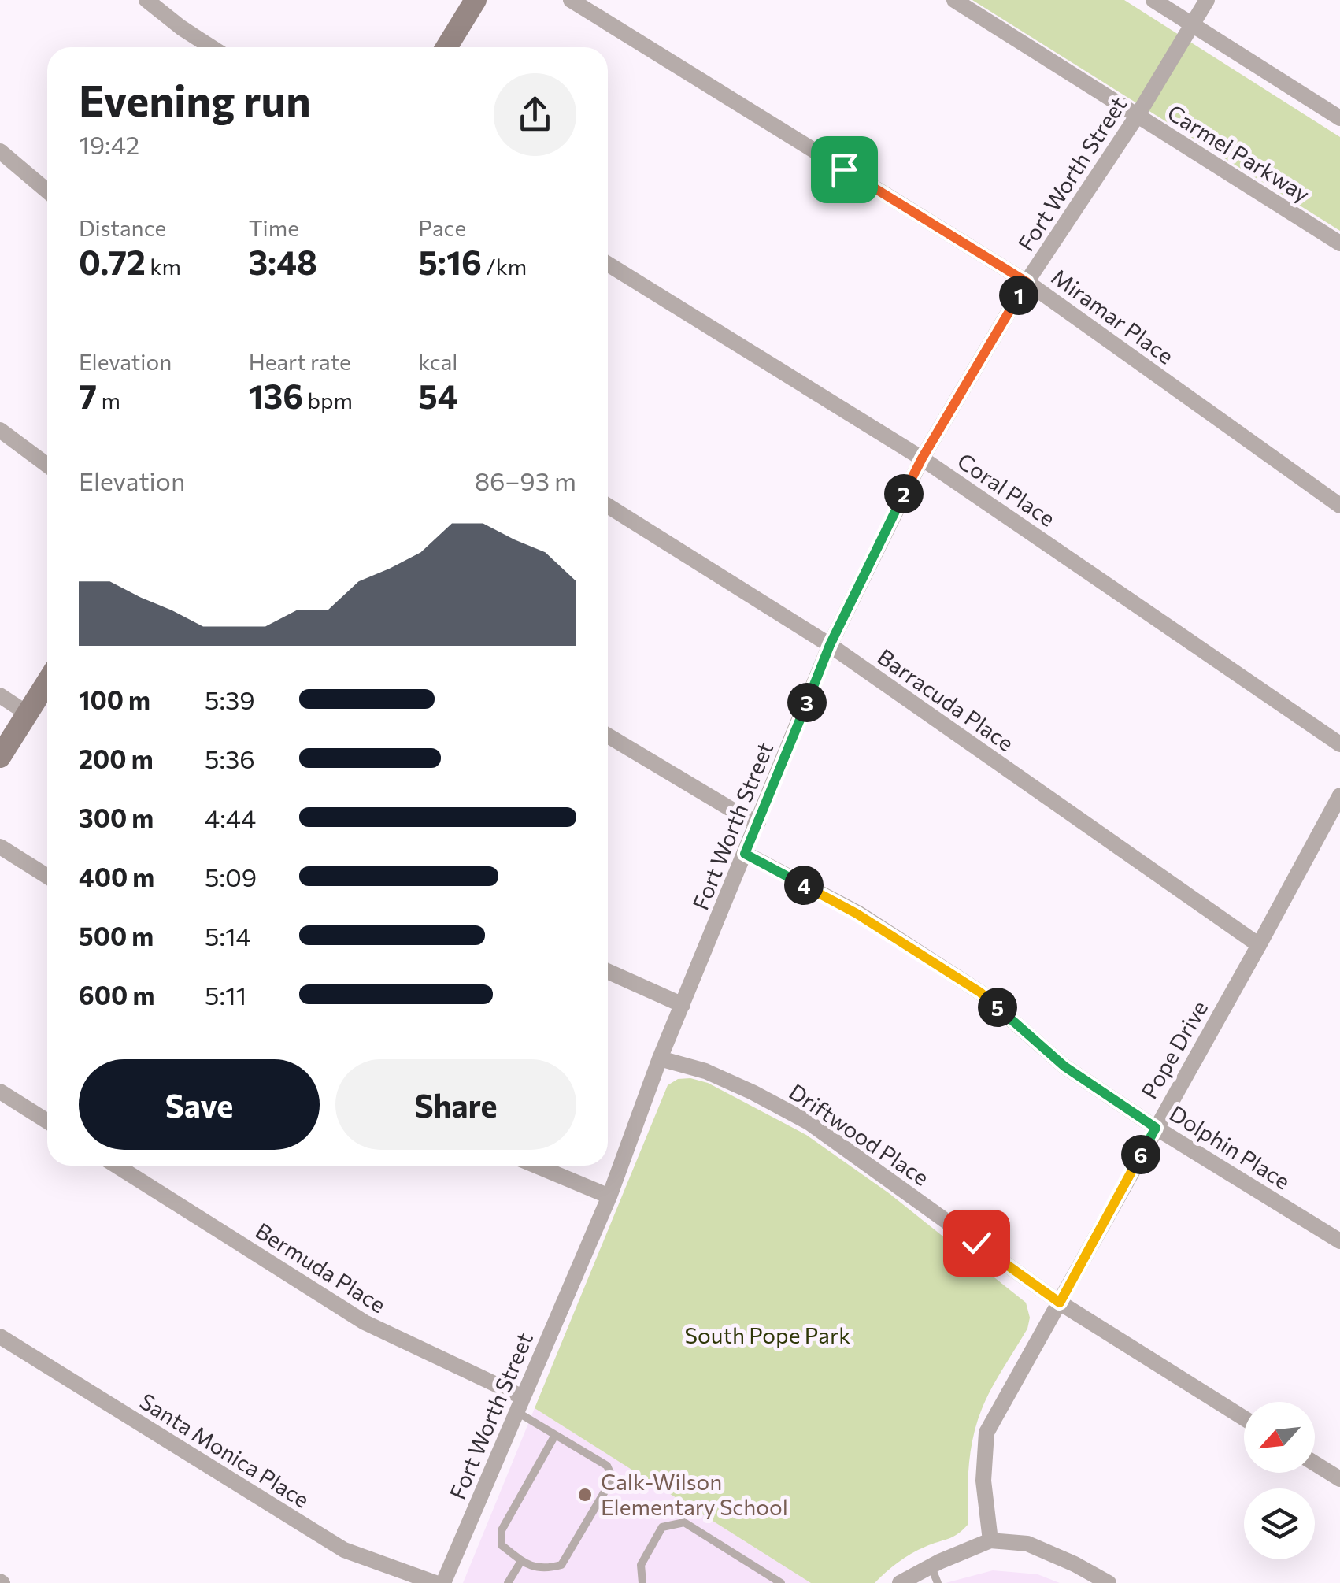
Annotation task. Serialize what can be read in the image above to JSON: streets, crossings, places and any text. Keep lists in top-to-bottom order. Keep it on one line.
{"streets":{"street":["Carmel Parkway","Fort Worth Street","Miramar Place","Coral Place","Barracuda Place","Pope Drive","Driftwood Place","Dolphin Place","Bermuda Place","Santa Monica Place"]},"crossings":[["Carmel Parkway","Fort Worth Street"],["Fort Worth Street","Miramar Place"],["Fort Worth Street","Coral Place"],["Fort Worth Street","Barracuda Place"],["Fort Worth Street","Driftwood Place"],["Fort Worth Street","Dolphin Place"],["Fort Worth Street","Bermuda Place"],["Barracuda Place","Pope Drive"],["Pope Drive","Driftwood Place"],["Pope Drive","Dolphin Place"]],"parks":["South Pope Park"],"places":["Calk-Wilson Elementary School"],"north":"bottom left","page":{"heading":["Evening run","19:42"],"stats":[["Distance","0.72 km"],["Time","3:48"],["Pace","5:16 /km"],["Elevation","7 m"],["Heart rate","136 bpm"],["kcal","54"]],"pins":["1","2","3","4","5","6"],"chart":["Elevation","86–93 m"],"list":[{"name":"100 m","note":"5:39"},{"name":"200 m","note":"5:36"},{"name":"300 m","note":"4:44"},{"name":"400 m","note":"5:09"},{"name":"500 m","note":"5:14"},{"name":"600 m","note":"5:11"}],"buttons":["Save","Share"]}}
